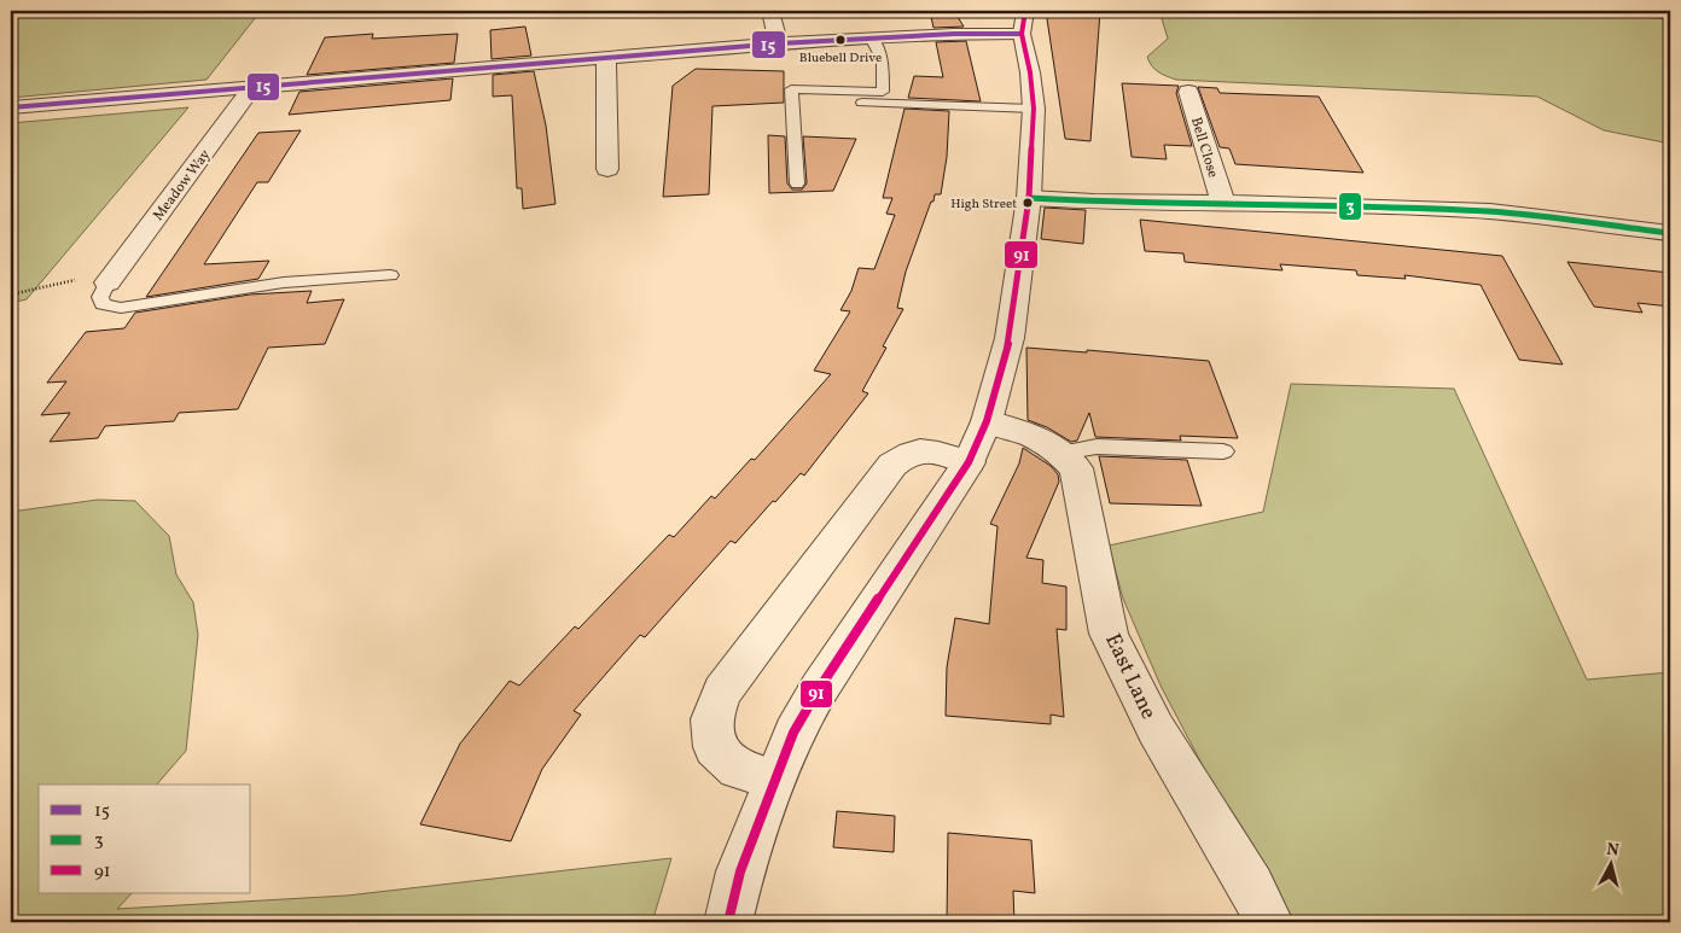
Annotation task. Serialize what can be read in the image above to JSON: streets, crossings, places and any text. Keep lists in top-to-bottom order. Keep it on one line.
{"streets":{"street":["Bell Close","Meadow Way","East Lane"]},"places":["Bluebell Drive","High Street"],"lines":["transit line 91","transit line 15","transit line 3"],"legend":["15","3","91"],"north":"top"}
